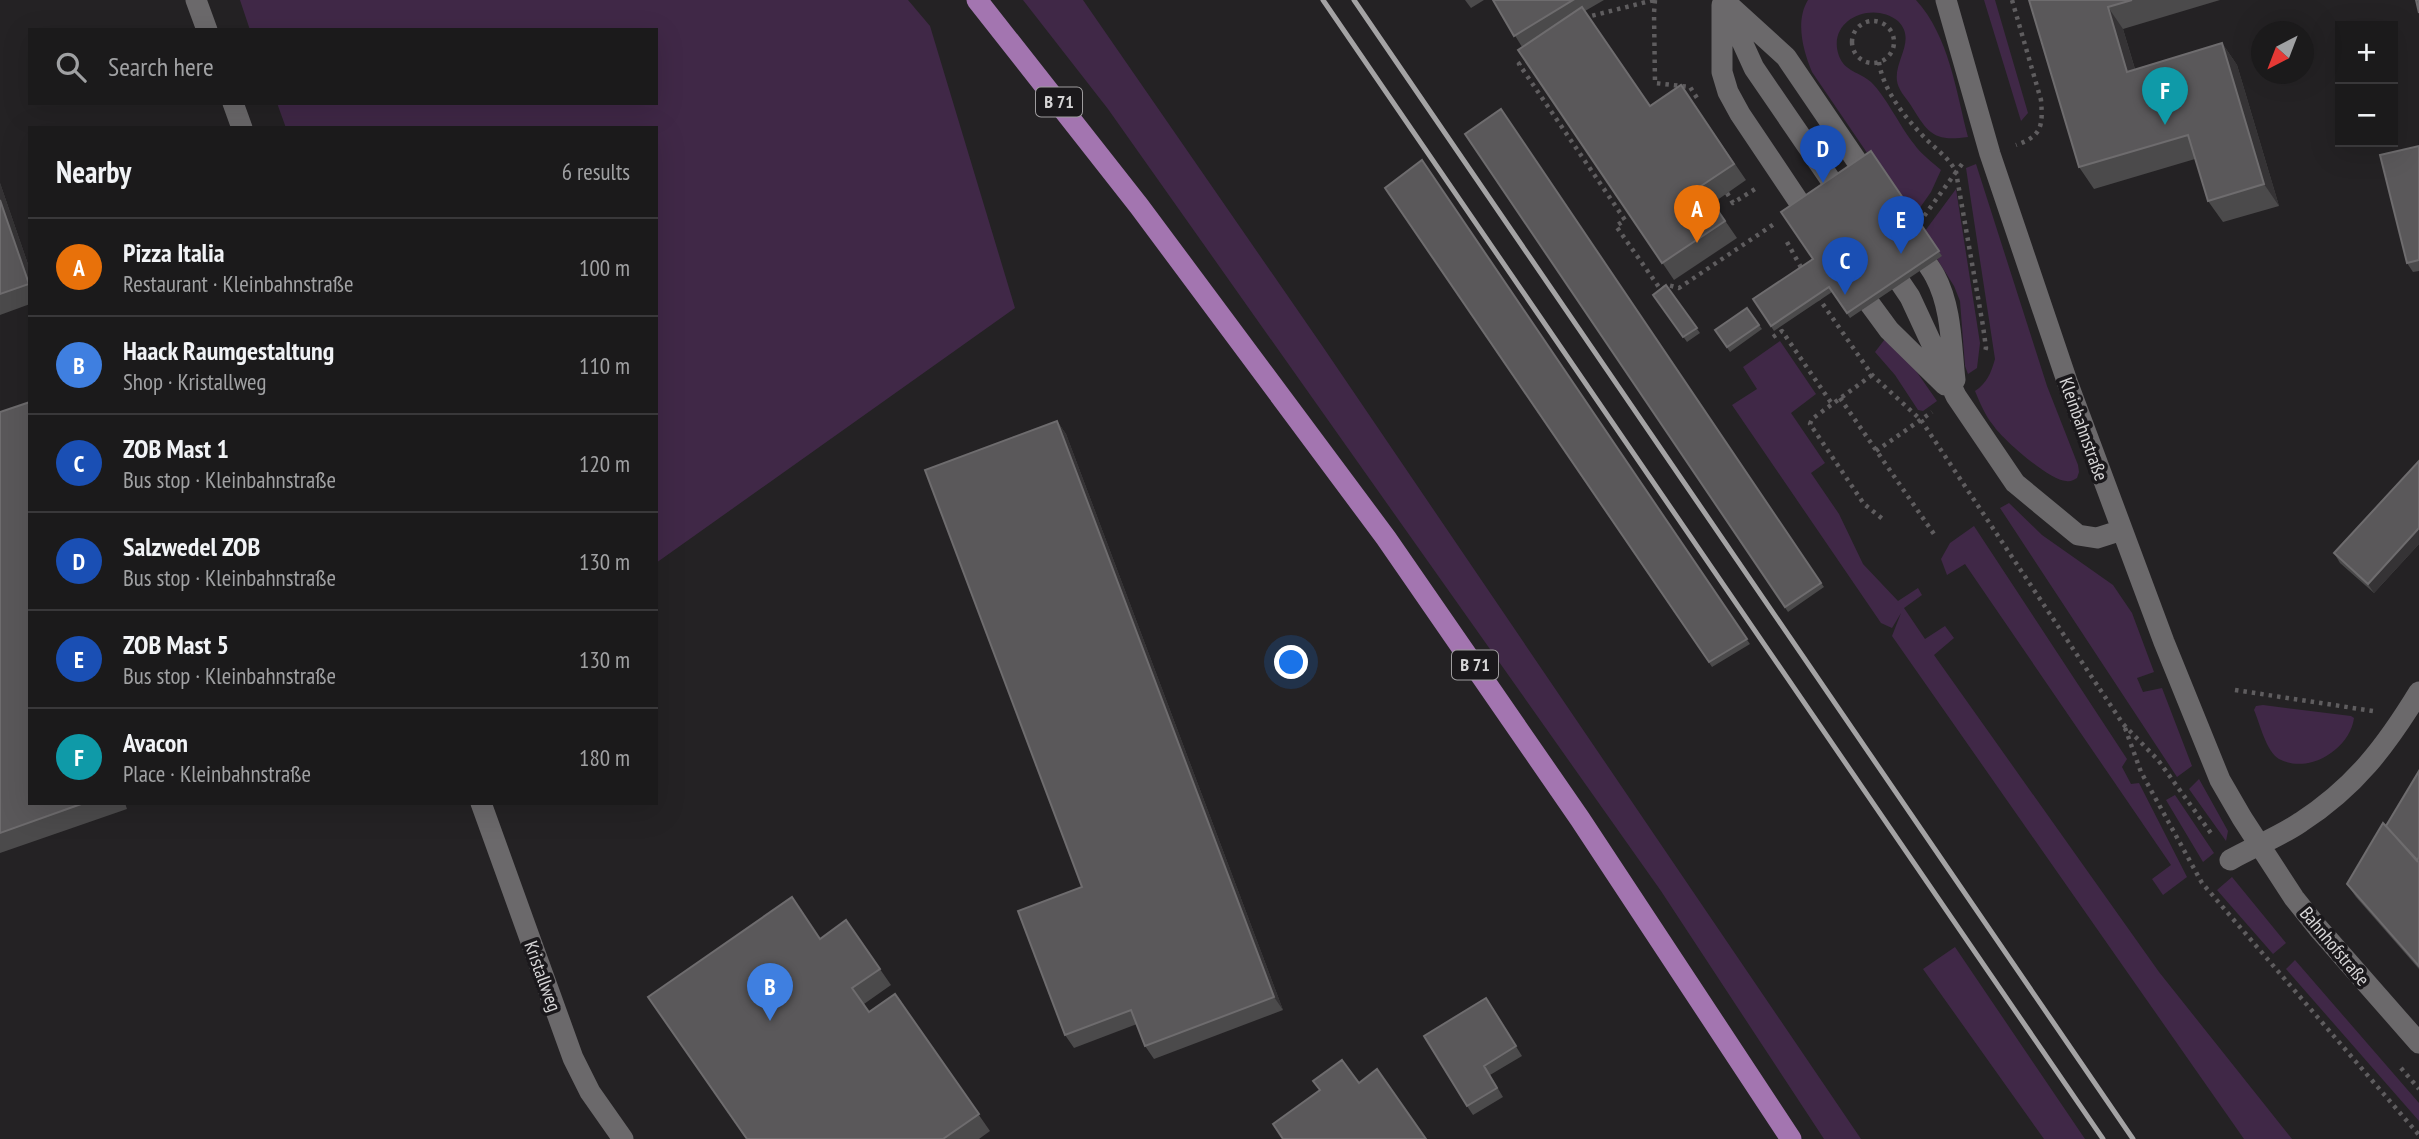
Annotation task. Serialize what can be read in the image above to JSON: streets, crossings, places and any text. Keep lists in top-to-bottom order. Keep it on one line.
{"streets":{"main road":["B 71"],"street":["Kleinbahnstraße","Bahnhofstraße","Kristallweg"]},"crossings":[["Kleinbahnstraße","Bahnhofstraße"]],"north":"bottom left","page":{"map_buttons":["+","−"],"search":"Search here","pins":["F","D","A","E","C","B"],"heading":["Nearby","6 results"],"list":[{"mark":"A","name":"Pizza Italia","note":"Restaurant · Kleinbahnstraße","value":"100 m"},{"mark":"B","name":"Haack Raumgestaltung","note":"Shop · Kristallweg","value":"110 m"},{"mark":"C","name":"ZOB Mast 1","note":"Bus stop · Kleinbahnstraße","value":"120 m"},{"mark":"D","name":"Salzwedel ZOB","note":"Bus stop · Kleinbahnstraße","value":"130 m"},{"mark":"E","name":"ZOB Mast 5","note":"Bus stop · Kleinbahnstraße","value":"130 m"},{"mark":"F","name":"Avacon","note":"Place · Kleinbahnstraße","value":"180 m"}]}}
